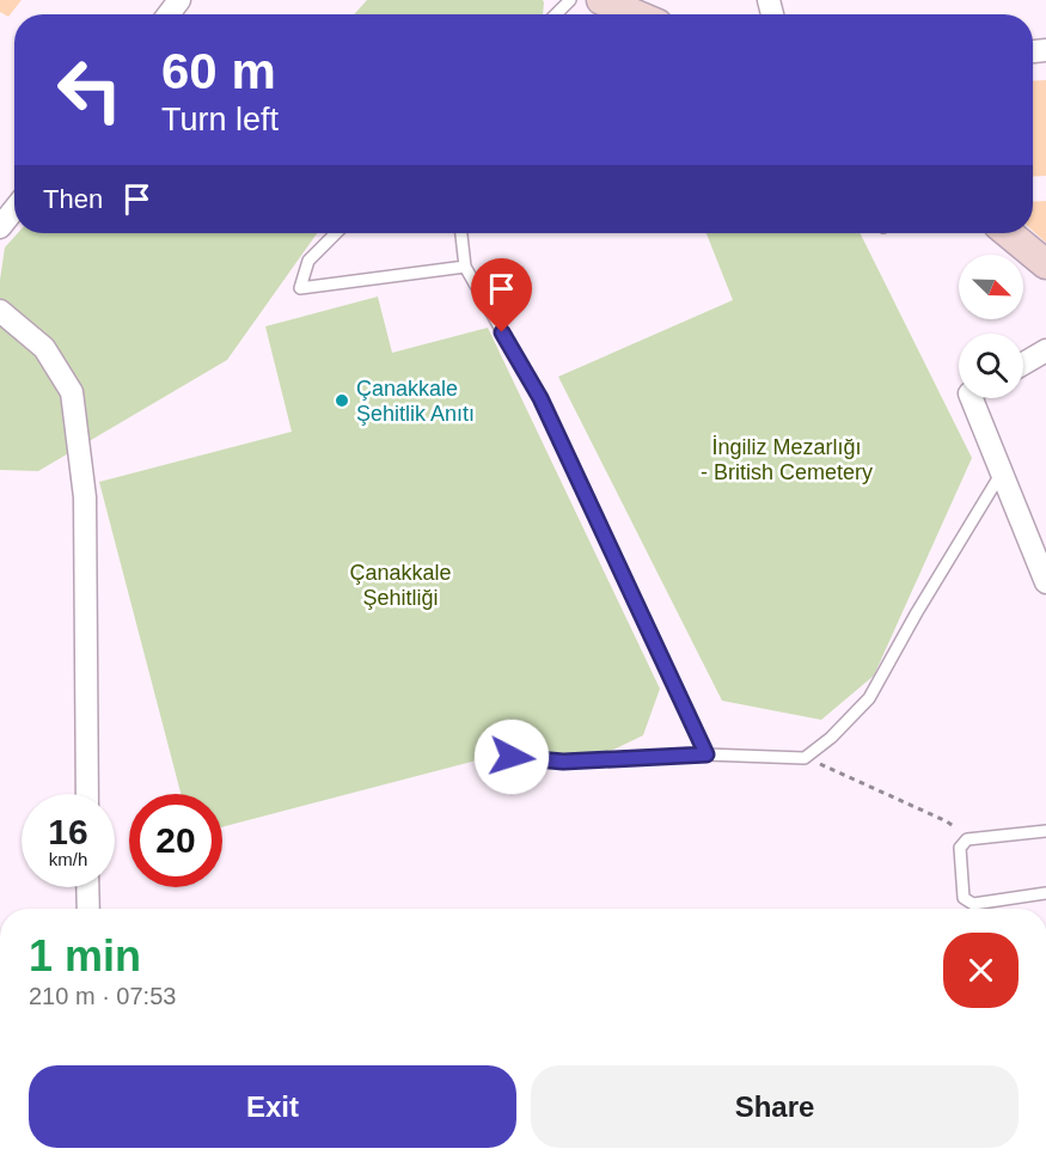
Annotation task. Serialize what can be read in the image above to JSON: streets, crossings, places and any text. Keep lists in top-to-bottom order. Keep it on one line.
{"parks":["İngiliz Mezarlığı - British Cemetery","Çanakkale Şehitliği"],"places":["Çanakkale Şehitlik Anıtı"],"north":"bottom right","page":{"turn":["60 m","Turn left"],"then":"Then","speed":"16 km/h","limit":"20","heading":["1 min","210 m · 07:53"],"buttons":["Exit","Share"]}}
